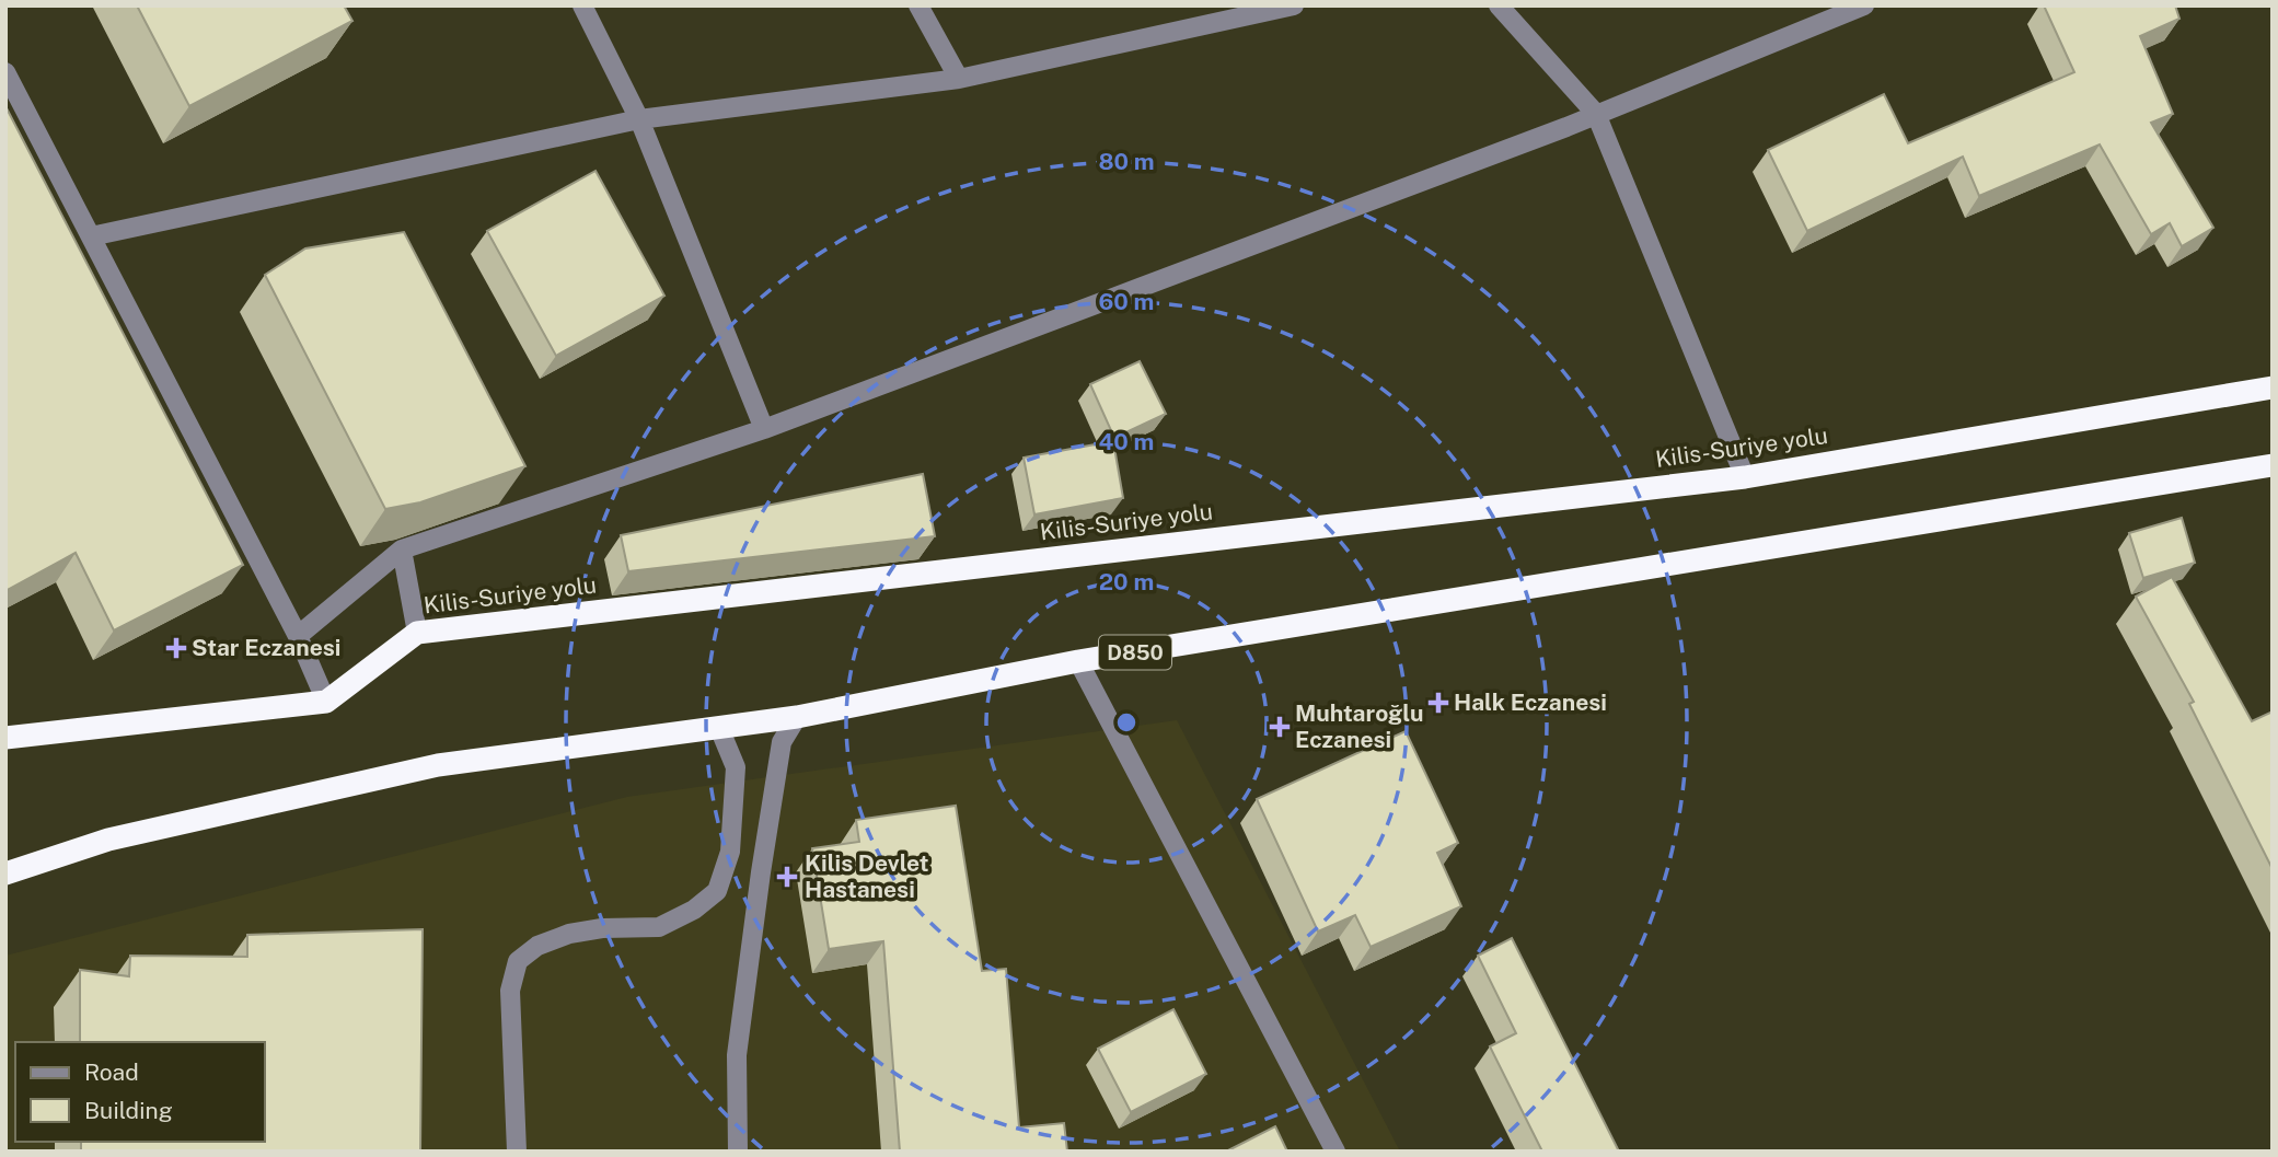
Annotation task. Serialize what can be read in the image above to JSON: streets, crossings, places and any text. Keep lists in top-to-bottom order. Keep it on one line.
{"streets":{"highway":["Kilis-Suriye yolu","D850"]},"places":{"health":["Star Eczanesi","Halk Eczanesi","Muhtaroğlu Eczanesi","Kilis Devlet Hastanesi"]},"legend":["Road","Building"],"rings":["80 m","60 m","40 m","20 m"]}
